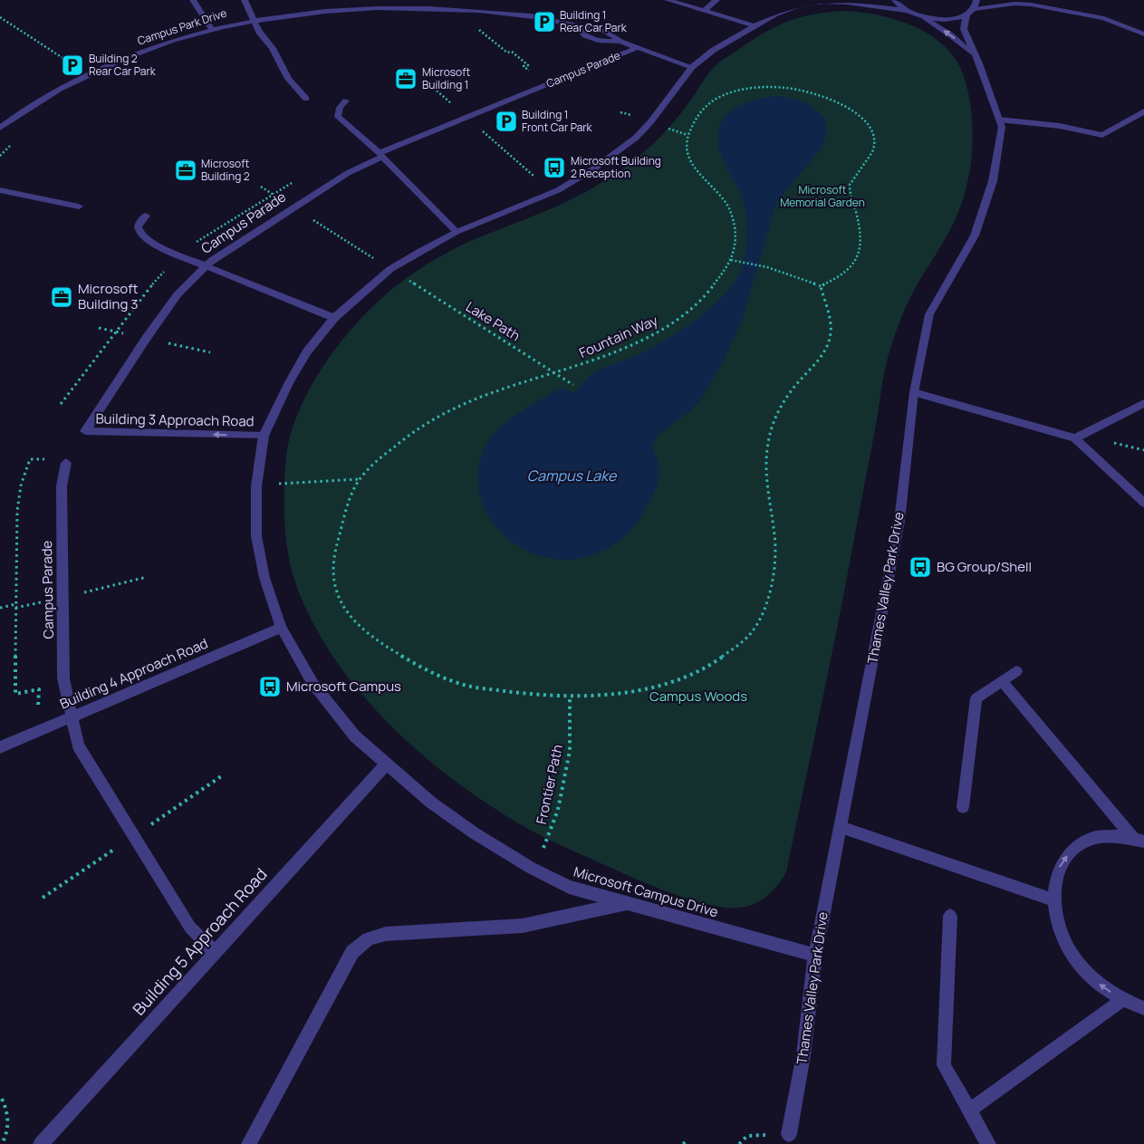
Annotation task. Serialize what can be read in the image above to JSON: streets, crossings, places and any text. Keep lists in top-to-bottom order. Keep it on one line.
{"streets":{"street":["Campus Park Drive","Campus Parade","Building 3 Approach Road","Thames Valley Park Drive","Building 4 Approach Road","Microsoft Campus Drive","Building 5 Approach Road"],"path":["Lake Path","Fountain Way","Frontier Path"]},"crossings":[["Campus Park Drive","Campus Parade"],["Campus Park Drive","Microsoft Campus Drive"],["Campus Parade","Building 3 Approach Road"],["Campus Parade","Building 4 Approach Road"],["Campus Parade","Building 5 Approach Road"],["Lake Path","Fountain Way"],["Fountain Way","Frontier Path"],["Building 3 Approach Road","Microsoft Campus Drive"],["Thames Valley Park Drive","Microsoft Campus Drive"],["Building 4 Approach Road","Microsoft Campus Drive"],["Microsoft Campus Drive","Building 5 Approach Road"]],"one_way":["Building 3 Approach Road"],"water":["Campus Lake"],"parks":["Microsoft Memorial Garden","Campus Woods"],"places":{"parking":["Building 1 Rear Car Park","Building 2 Rear Car Park","Building 1 Front Car Park"],"office":["Microsoft Building 1","Microsoft Building 2","Microsoft Building 3"],"bus stop":["Microsoft Building 2 Reception","BG Group/Shell","Microsoft Campus"]}}
